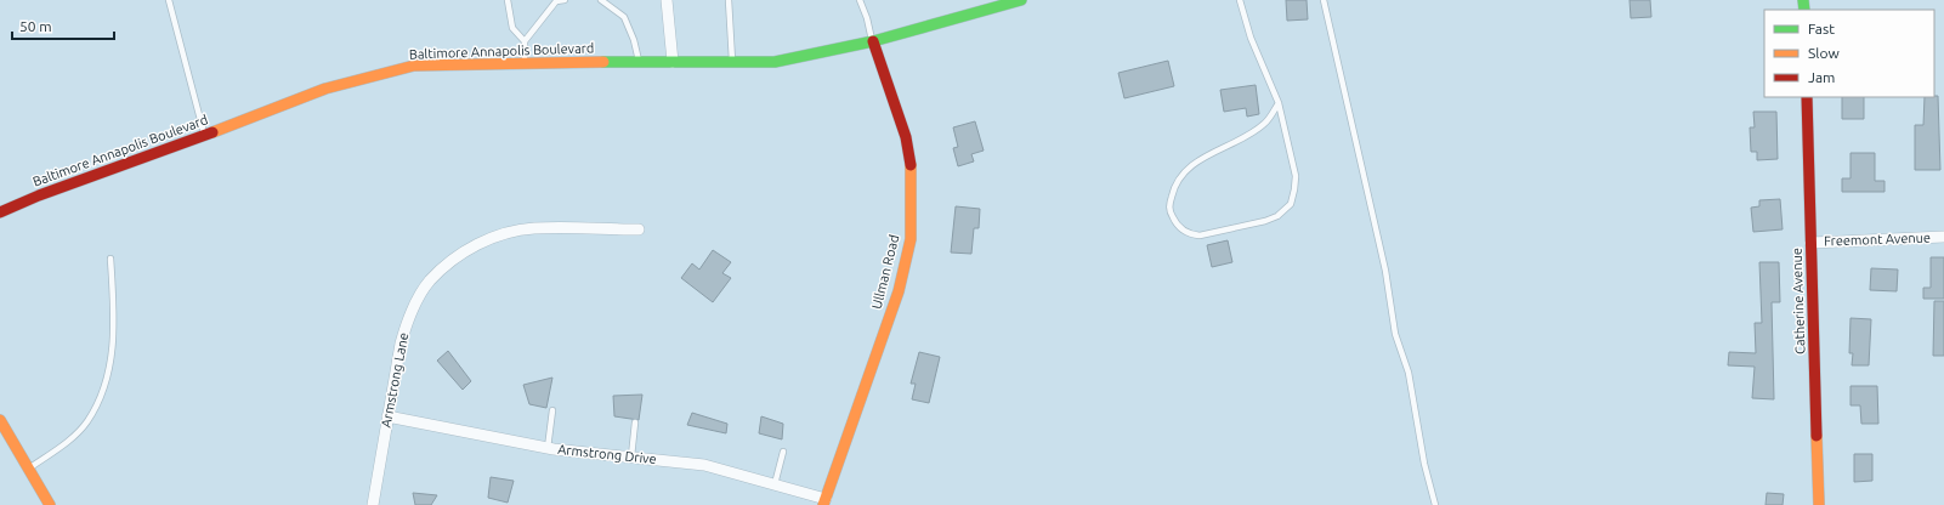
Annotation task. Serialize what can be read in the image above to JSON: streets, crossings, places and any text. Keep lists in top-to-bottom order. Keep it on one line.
{"streets":{"main road":["Baltimore Annapolis Boulevard","Ullman Road","Catherine Avenue"],"street":["Freemont Avenue","Armstrong Lane","Armstrong Drive"]},"crossings":[["Baltimore Annapolis Boulevard","Ullman Road"],["Freemont Avenue","Catherine Avenue"],["Ullman Road","Armstrong Drive"],["Armstrong Lane","Armstrong Drive"]],"legend":["Fast","Slow","Jam"],"scale_bar":"50 m"}
